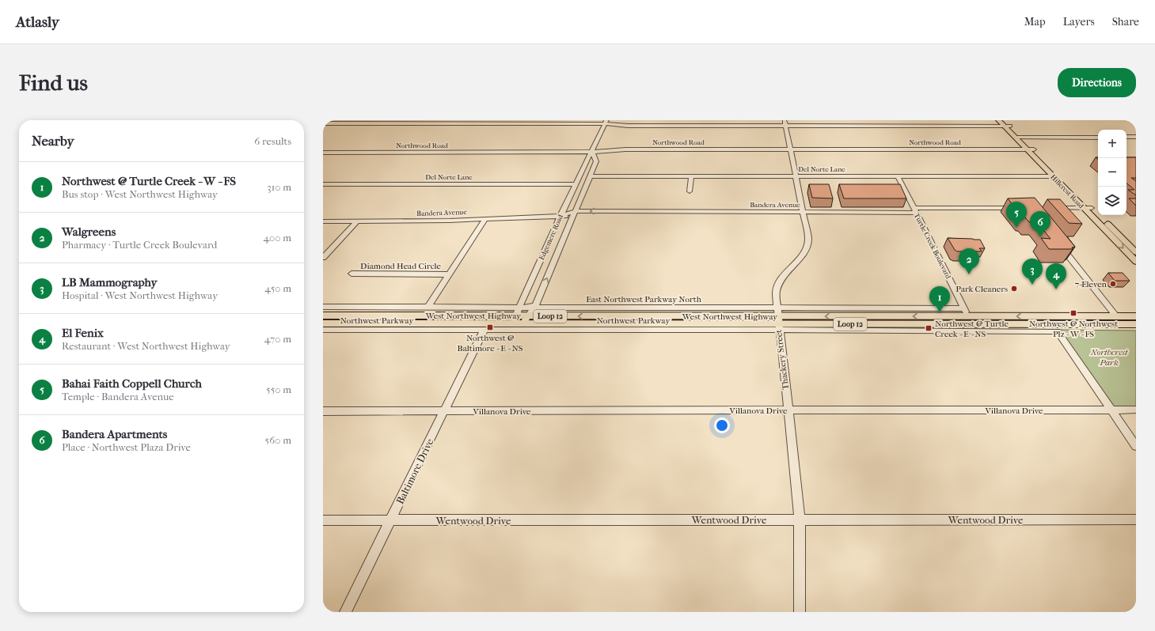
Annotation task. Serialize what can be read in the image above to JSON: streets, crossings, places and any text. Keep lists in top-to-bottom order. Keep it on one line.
{"streets":{"main road":["Hillcrest Road","West Northwest Highway","Loop 12"],"street":["Northwood Road","Del Norte Lane","Bandera Avenue","Edgemere Road","Turtle Creek Boulevard","Diamond Head Circle","East Northwest Parkway North","Northwest Parkway","Thackery Street","Villanova Drive","Baltimore Drive","Wentwood Drive"]},"crossings":[["Northwood Road","Hillcrest Road"],["Northwood Road","Edgemere Road"],["Northwood Road","Thackery Street"],["Del Norte Lane","Hillcrest Road"],["Del Norte Lane","Edgemere Road"],["Del Norte Lane","Turtle Creek Boulevard"],["Del Norte Lane","Thackery Street"],["Bandera Avenue","Edgemere Road"],["Bandera Avenue","Turtle Creek Boulevard"],["Bandera Avenue","Thackery Street"],["Edgemere Road","East Northwest Parkway North"],["Edgemere Road","West Northwest Highway"],["Turtle Creek Boulevard","West Northwest Highway"],["East Northwest Parkway North","West Northwest Highway"],["East Northwest Parkway North","Northwest Parkway"],["East Northwest Parkway North","Thackery Street"],["West Northwest Highway","Northwest Parkway"],["West Northwest Highway","Thackery Street"],["Northwest Parkway","Thackery Street"],["Northwest Parkway","Villanova Drive"],["Northwest Parkway","Baltimore Drive"],["Thackery Street","Villanova Drive"],["Thackery Street","Wentwood Drive"],["Villanova Drive","Baltimore Drive"],["Baltimore Drive","Wentwood Drive"]],"parks":["Northcrest Park"],"places":{"other":["7-Eleven","Park Cleaners"],"transit":["Northwest @ Northwest Plz - W - FS","Northwest @ Baltimore - E - NS","Northwest @ Turtle Creek - E - NS"]},"page":{"header":"Atlasly","nav":["Map","Layers","Share"],"buttons":"Directions","title":"Find us","heading":["Nearby","6 results"],"map_buttons":["+","−"],"list":[{"mark":"1","name":"Northwest @ Turtle Creek - W - FS","note":"Bus stop · West Northwest Highway","value":"310 m"},{"mark":"2","name":"Walgreens","note":"Pharmacy · Turtle Creek Boulevard","value":"400 m"},{"mark":"3","name":"LB Mammography","note":"Hospital · West Northwest Highway","value":"450 m"},{"mark":"4","name":"El Fenix","note":"Restaurant · West Northwest Highway","value":"470 m"},{"mark":"5","name":"Bahai Faith Coppell Church","note":"Temple · Bandera Avenue","value":"550 m"},{"mark":"6","name":"Bandera Apartments","note":"Place · Northwest Plaza Drive","value":"560 m"}],"pins":["5","6","2","3","4","1"]}}
